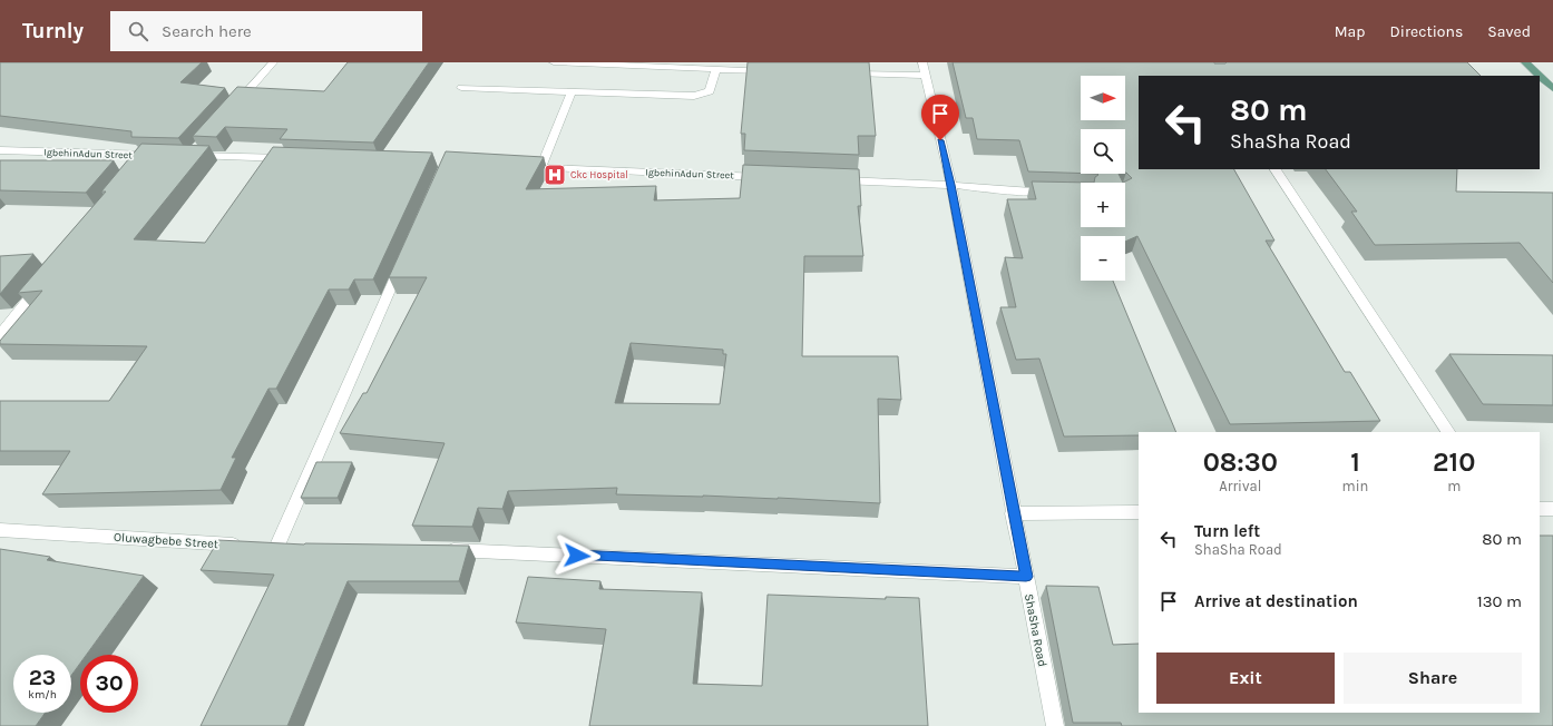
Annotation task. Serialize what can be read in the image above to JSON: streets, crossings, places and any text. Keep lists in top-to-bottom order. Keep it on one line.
{"streets":{"street":["IgbehinAdun Street","Oluwagbebe Street","ShaSha Road"]},"places":{"hospital":["Ckc Hospital"]},"north":"right","page":{"header":"Turnly","search":"Search here","nav":["Map","Directions","Saved"],"map_buttons":["+","−"],"turn":["80 m","ShaSha Road"],"eta":["08:30","Arrival","1","min","210","m"],"list":[{"name":"Turn left","note":"ShaSha Road","value":"80 m"},{"name":"Arrive at destination","value":"130 m"}],"buttons":["Exit","Share"],"speed":"23 km/h","limit":"30"}}
